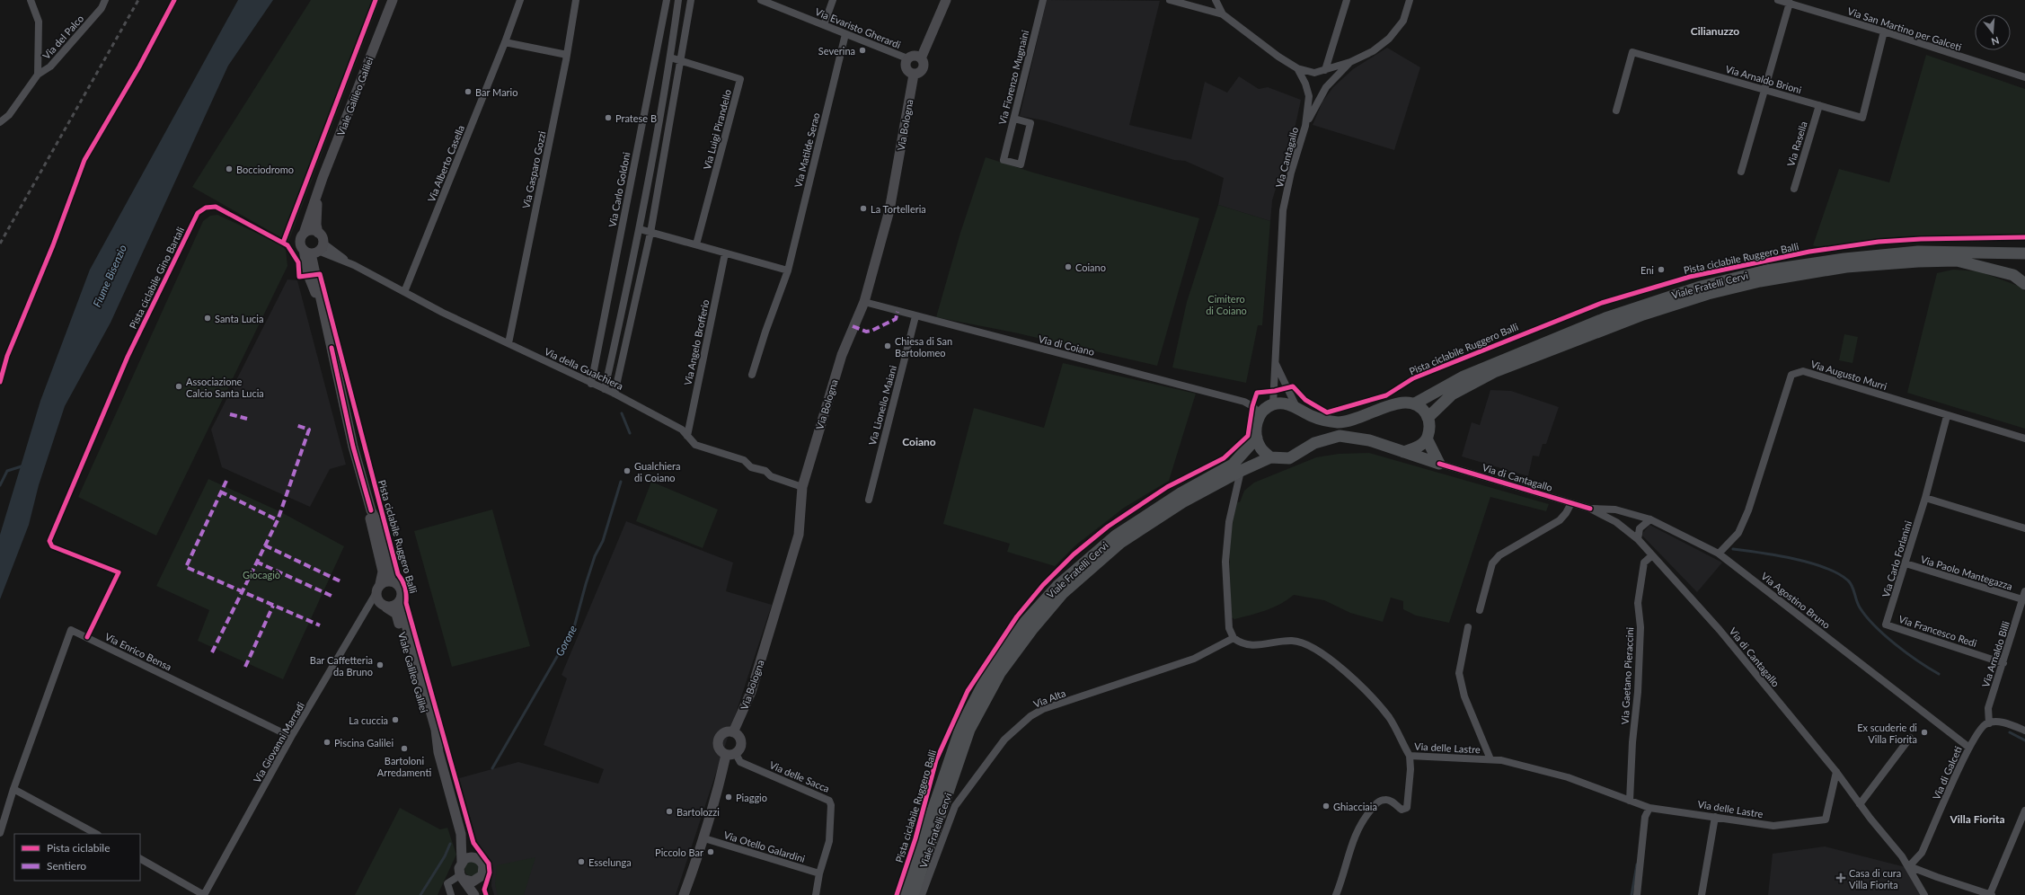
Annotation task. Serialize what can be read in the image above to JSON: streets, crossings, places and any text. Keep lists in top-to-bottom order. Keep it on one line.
{"streets":{"main road":["Viale Galileo Galilei","Via Bologna","Viale Fratelli Cervi"],"street":["Via Evaristo Gherardi","Via San Martino per Galceti","Via del Palco","Via Fiorenzo Mugnaini","Via Arnaldo Brioni","Via Luigi Pirandello","Via Rasella","Via Matilde Serao","Via Cantagallo","Via Alberto Casella","Via Gasparo Gozzi","Via Carlo Goldoni","Via Angelo Brofferio","Via di Coiano","Via della Gualchiera","Via Augusto Murri","Via Lionello Maiani","Via di Cantagallo","Via Carlo Forlanini","Via Paolo Mantegazza","Via Agostino Bruno","Via Francesco Redi","Via Enrico Bensa","Via Arnaldo Billi","Via Gaetano Pieraccini","Via Alta","Via Giovanni Marradi","Via delle Lastre","Via di Galceti","Via delle Sacca","Via Otello Galardini"],"cycle path":["Pista ciclabile Ruggero Balli","Pista ciclabile Gino Bartali"]},"crossings":[["Via Evaristo Gherardi","Via Bologna"],["Via Evaristo Gherardi","Via Matilde Serao"],["Via San Martino per Galceti","Via Arnaldo Brioni"],["Via Arnaldo Brioni","Via Rasella"],["Viale Galileo Galilei","Via della Gualchiera"],["Viale Galileo Galilei","Via Giovanni Marradi"],["Via Bologna","Via di Coiano"],["Via Bologna","Via della Gualchiera"],["Via Bologna","Via delle Sacca"],["Via Alberto Casella","Via della Gualchiera"],["Via Gasparo Gozzi","Via della Gualchiera"],["Via Carlo Goldoni","Via della Gualchiera"],["Viale Fratelli Cervi","Via di Cantagallo"],["Via Angelo Brofferio","Via della Gualchiera"],["Via di Coiano","Via Lionello Maiani"],["Via Augusto Murri","Via Carlo Forlanini"],["Via Augusto Murri","Via Agostino Bruno"],["Via di Cantagallo","Via Agostino Bruno"],["Via di Cantagallo","Via Gaetano Pieraccini"],["Via di Cantagallo","Via delle Lastre"],["Via di Cantagallo","Via di Galceti"],["Via Carlo Forlanini","Via Paolo Mantegazza"],["Via Carlo Forlanini","Via Francesco Redi"],["Via Paolo Mantegazza","Via Arnaldo Billi"],["Via Agostino Bruno","Via di Galceti"],["Via Francesco Redi","Via Arnaldo Billi"],["Via Enrico Bensa","Via Giovanni Marradi"],["Via Arnaldo Billi","Via di Galceti"],["Via Gaetano Pieraccini","Via delle Lastre"],["Via Alta","Via delle Lastre"],["Via delle Sacca","Via Otello Galardini"]],"districts":["Cilianuzzo","Coiano","Villa Fiorita"],"water":["Fiume Bisenzio","Gorone"],"parks":["Cimitero di Coiano","Giocagiò"],"places":{"other":["Severina","Bar Mario","Pratese B","Bocciodromo","La Tortelleria","Coiano","Eni","Santa Lucia","Chiesa di San Bartolomeo","Associazione Calcio Santa Lucia","Gualchiera di Coiano","Bar Caffetteria da Bruno","La cuccia","Ex scuderie di Villa Fiorita","Piscina Galilei","Bartoloni Arredamenti","Piaggio","Ghiacciaia","Bartolozzi","Piccolo Bar","Esselunga"],"health":["Casa di cura Villa Fiorita"]},"legend":["Pista ciclabile","Sentiero"],"north":"bottom"}
